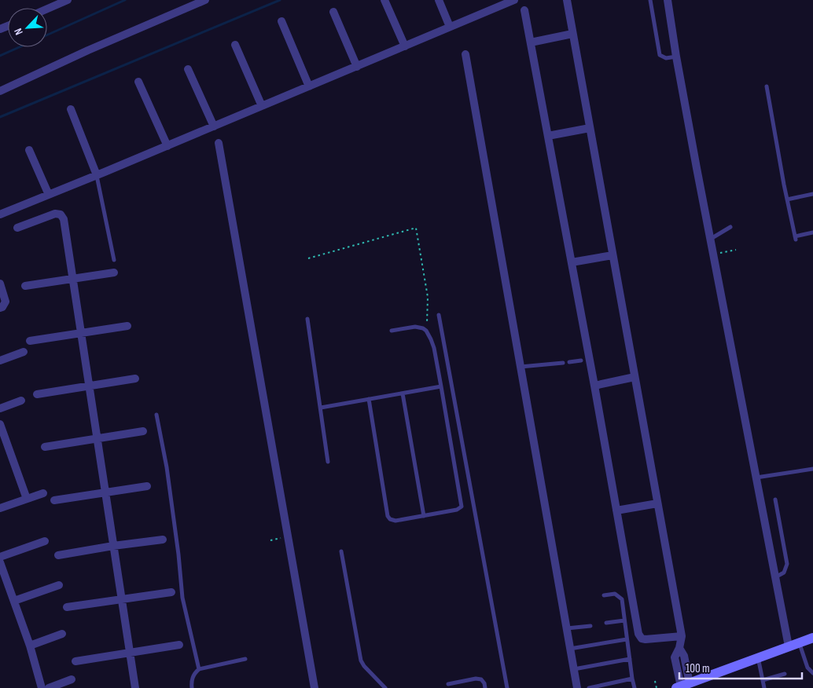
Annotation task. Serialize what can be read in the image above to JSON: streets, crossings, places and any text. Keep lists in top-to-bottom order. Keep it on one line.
{"scale_bar":"100 m","north":"bottom left"}
